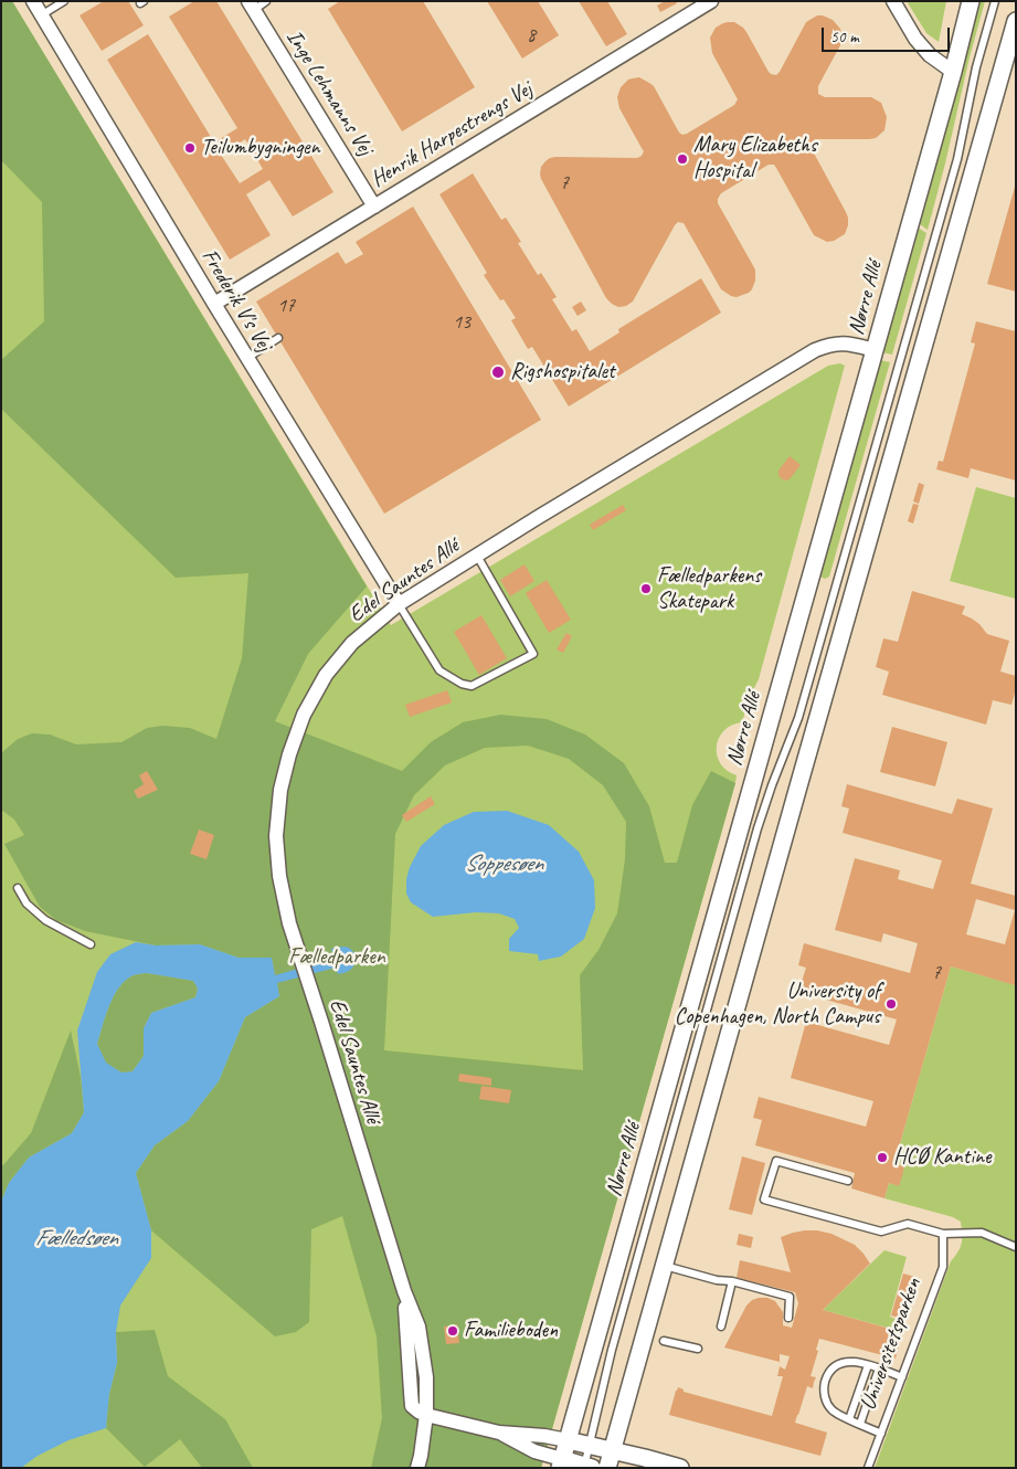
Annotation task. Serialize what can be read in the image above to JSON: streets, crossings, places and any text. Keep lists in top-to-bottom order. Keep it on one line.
{"streets":{"street":["Inge Lehmanns Vej","Henrik Harpestrengs Vej","Nørre Allé","Frederik V's Vej","Edel Sauntes Allé"],"lane":["Universitetsparken"]},"crossings":[["Inge Lehmanns Vej","Henrik Harpestrengs Vej"],["Henrik Harpestrengs Vej","Frederik V's Vej"],["Nørre Allé","Edel Sauntes Allé"],["Frederik V's Vej","Edel Sauntes Allé"]],"water":["Soppesøen","Fælledsøen"],"parks":["Fælledparken"],"places":["Teilumbygningen","Mary Elizabeths Hospital","Rigshospitalet","Fælledparkens Skatepark","University of Copenhagen, North Campus","HCØ Kantine","Familieboden"],"house_numbers":["8","7","17","13","7"],"scale_bar":"50 m"}
